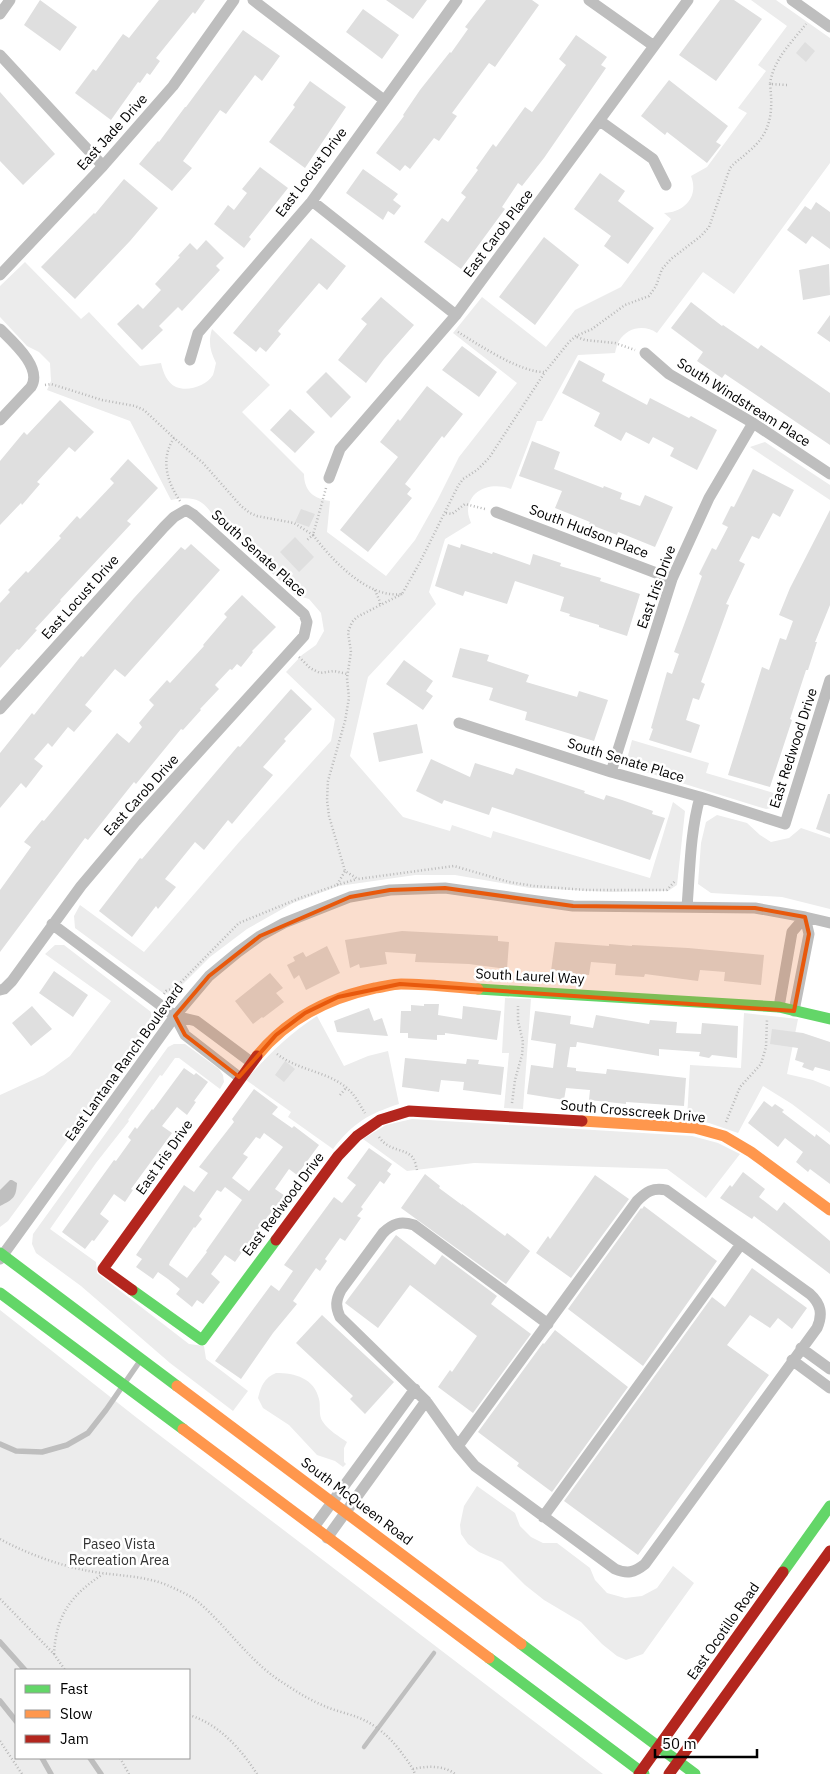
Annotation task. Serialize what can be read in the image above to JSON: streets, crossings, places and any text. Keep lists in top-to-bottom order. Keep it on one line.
{"streets":{"main road":["East Iris Drive","East Redwood Drive","South Laurel Way","South Crosscreek Drive","South McQueen Road","East Ocotillo Road"],"street":["East Jade Drive","East Locust Drive","East Carob Place","South Windstream Place","South Hudson Place","South Senate Place","East Carob Drive","East Lantana Ranch Boulevard"]},"crossings":[["East Locust Drive","South Senate Place"],["South Windstream Place","East Iris Drive"],["South Hudson Place","East Iris Drive"],["South Senate Place","East Iris Drive"],["South Senate Place","East Redwood Drive"],["South Senate Place","East Carob Drive"],["East Iris Drive","East Redwood Drive"],["East Iris Drive","South Laurel Way"],["East Redwood Drive","South Crosscreek Drive"],["East Lantana Ranch Boulevard","South McQueen Road"],["South McQueen Road","East Ocotillo Road"]],"parks":["Paseo Vista Recreation Area"],"legend":["Fast","Slow","Jam"],"scale_bar":"50 m"}
